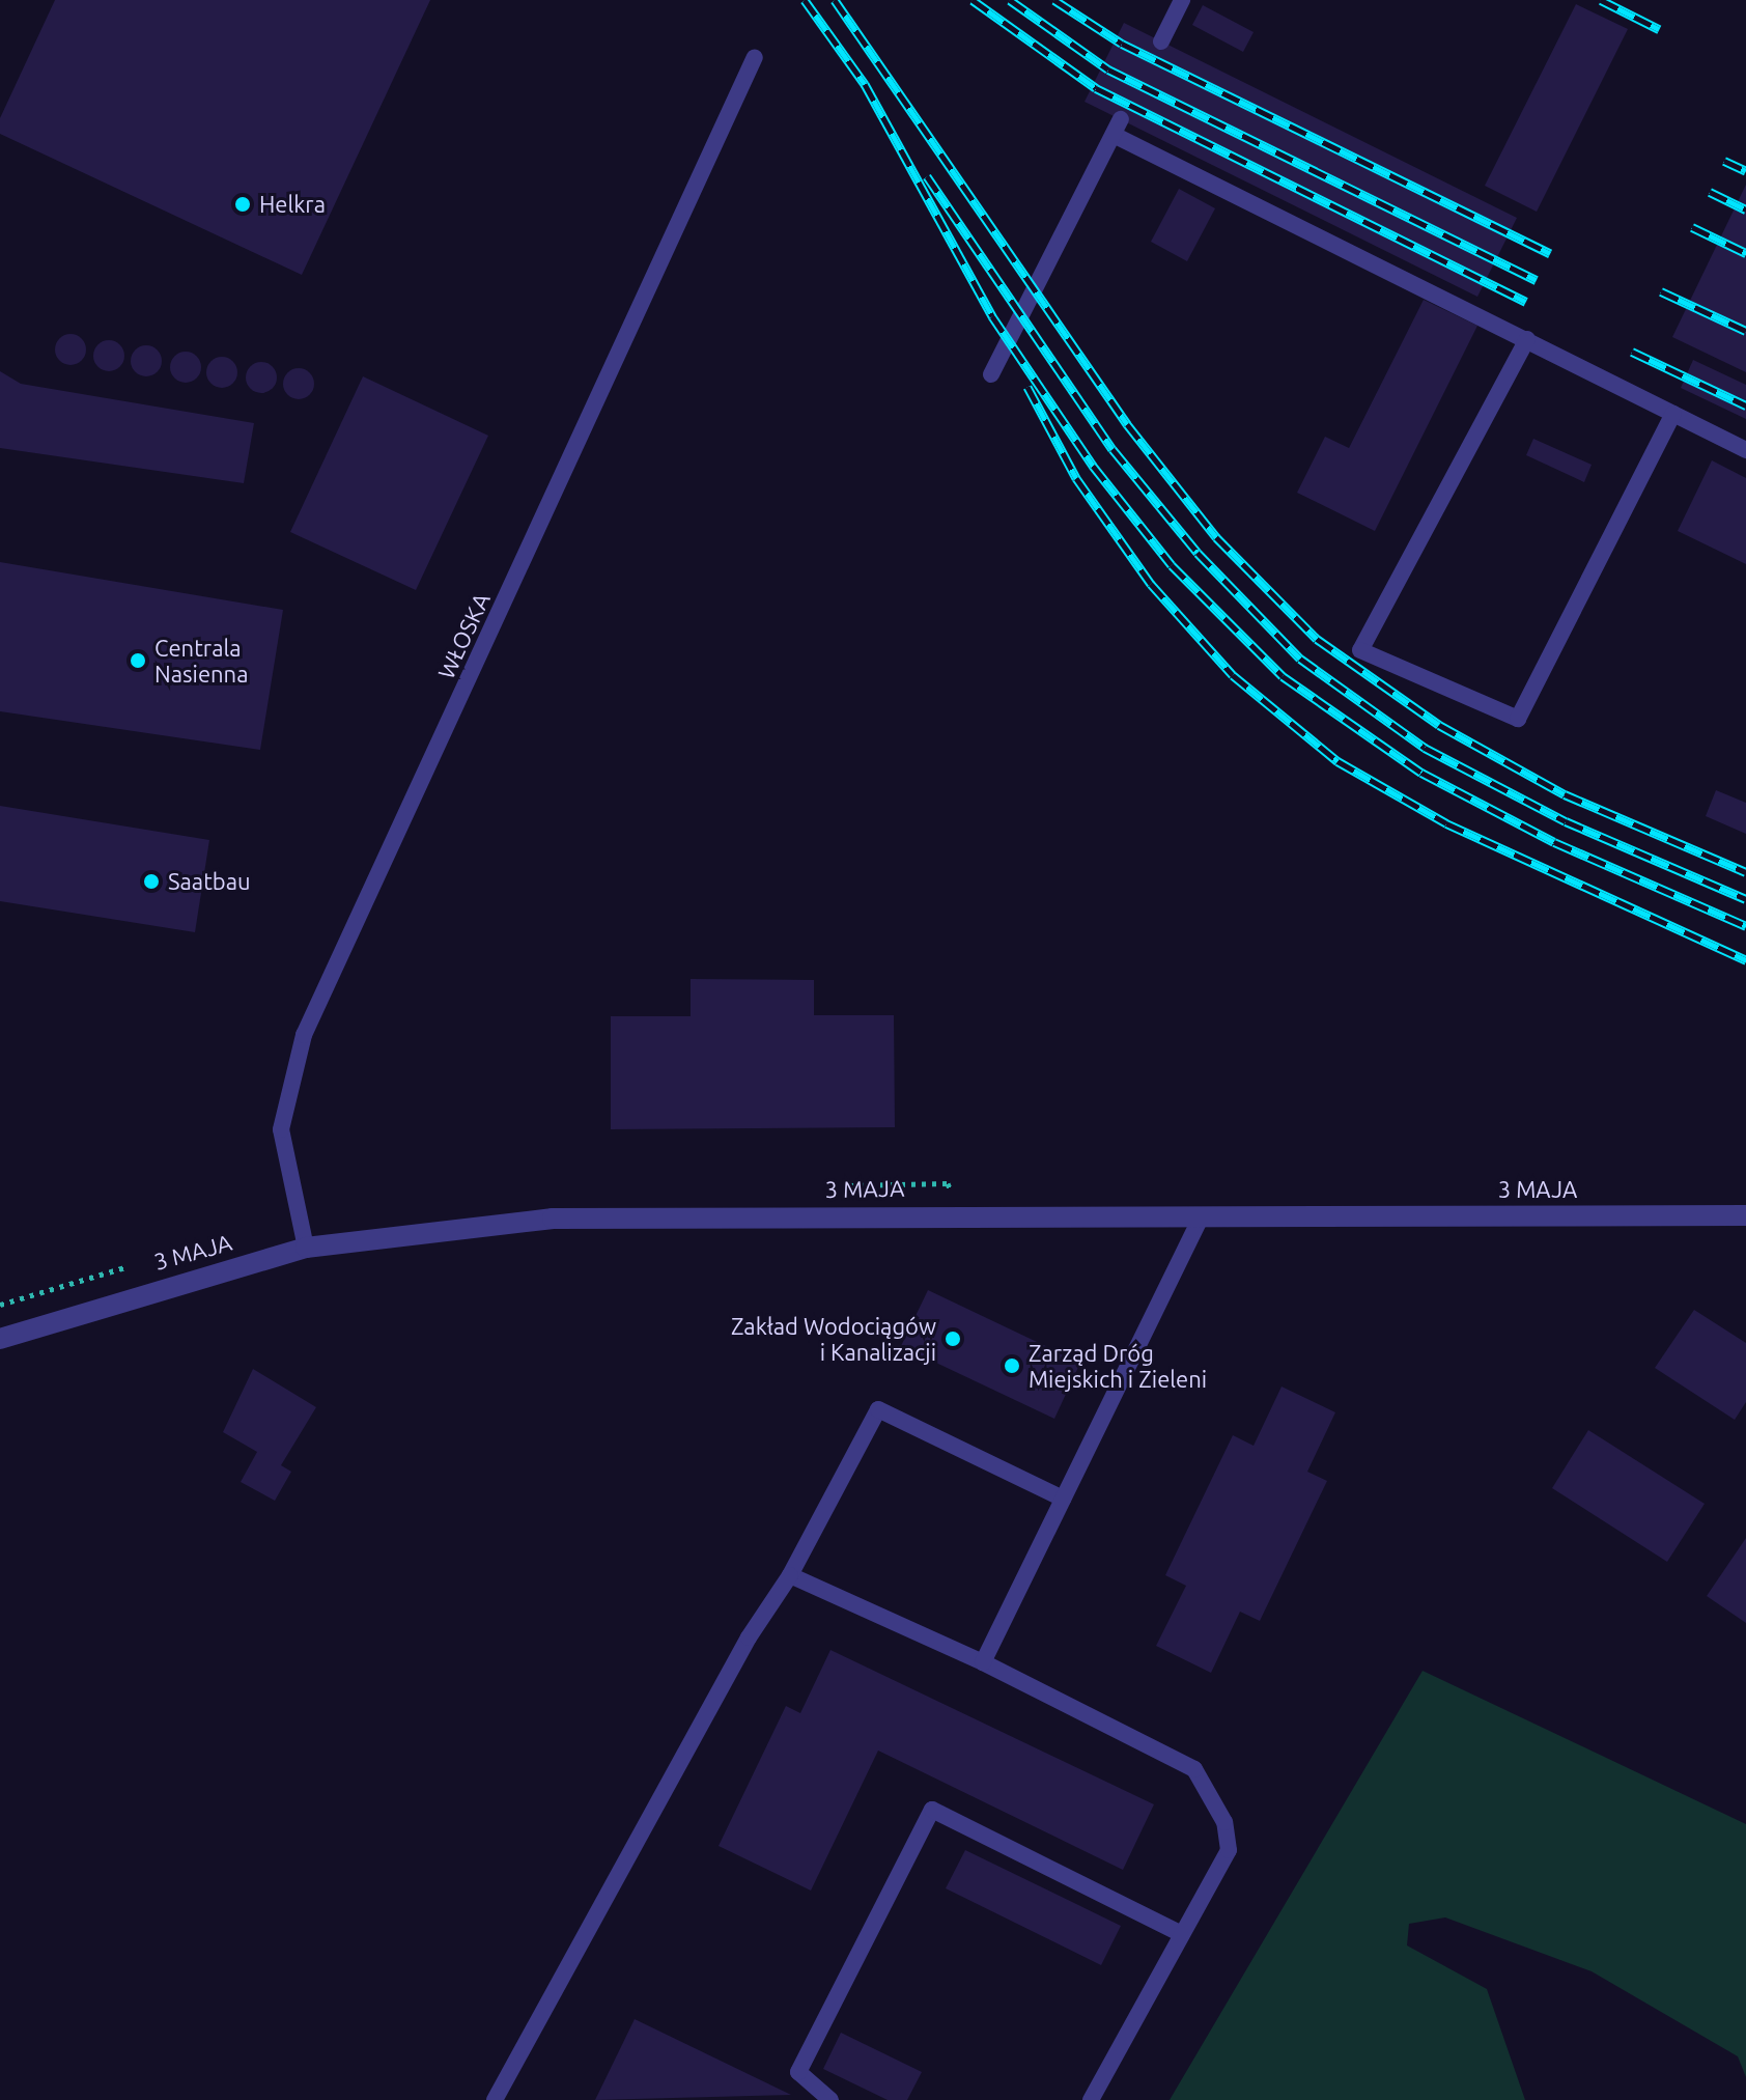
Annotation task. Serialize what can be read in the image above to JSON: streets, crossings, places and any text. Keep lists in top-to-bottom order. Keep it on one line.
{"streets":{"street":["3 MAJA"],"lane":["WŁOSKA"]},"crossings":[["WŁOSKA","3 MAJA"]],"places":["Helkra","Centrala Nasienna","Saatbau","Zakład Wodociągów i Kanalizacji","Zarząd Dróg Miejskich i Zieleni"]}
